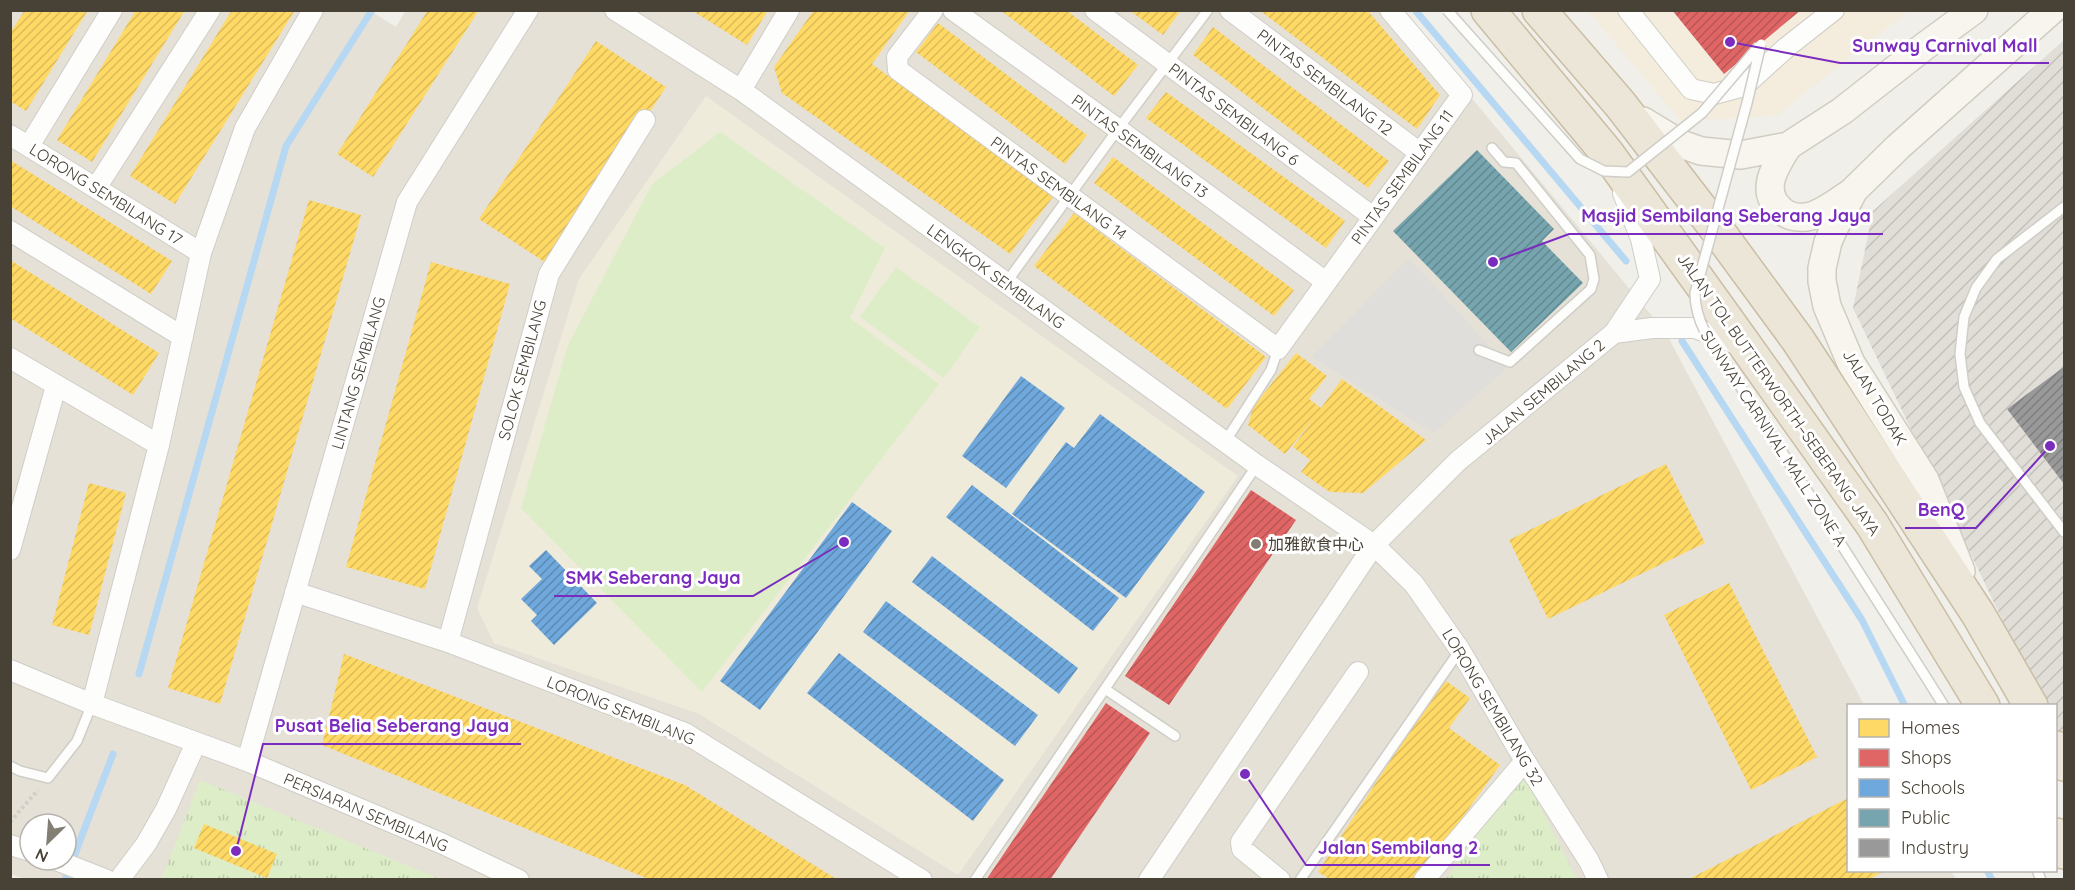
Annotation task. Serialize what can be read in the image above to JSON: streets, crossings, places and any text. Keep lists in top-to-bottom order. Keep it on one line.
{"streets":{"highway":["JALAN TOL BUTTERWORTH–SEBERANG JAYA"],"main road":["JALAN TODAK"],"street":["PINTAS SEMBILANG 12","PINTAS SEMBILANG 6","PINTAS SEMBILANG 13","PINTAS SEMBILANG 11","PINTAS SEMBILANG 14","LORONG SEMBILANG 17","LENGKOK SEMBILANG","SOLOK SEMBILANG","LINTANG SEMBILANG","JALAN SEMBILANG 2","LORONG SEMBILANG 32","LORONG SEMBILANG","PERSIARAN SEMBILANG"],"lane":["SUNWAY CARNIVAL MALL ZONE A"]},"crossings":[["PINTAS SEMBILANG 12","PINTAS SEMBILANG 11"],["PINTAS SEMBILANG 6","PINTAS SEMBILANG 11"],["PINTAS SEMBILANG 13","PINTAS SEMBILANG 11"],["PINTAS SEMBILANG 11","PINTAS SEMBILANG 14"],["LENGKOK SEMBILANG","JALAN SEMBILANG 2"],["LENGKOK SEMBILANG","LORONG SEMBILANG 32"],["SOLOK SEMBILANG","LORONG SEMBILANG"],["LINTANG SEMBILANG","LORONG SEMBILANG"],["LINTANG SEMBILANG","PERSIARAN SEMBILANG"],["JALAN SEMBILANG 2","JALAN TOL BUTTERWORTH–SEBERANG JAYA"],["JALAN SEMBILANG 2","LORONG SEMBILANG 32"]],"places":["Sunway Carnival Mall","Masjid Sembilang Seberang Jaya","BenQ","SMK Seberang Jaya","加雅飲食中心","Jalan Sembilang 2","Pusat Belia Seberang Jaya"],"legend":["Homes","Shops","Schools","Public","Industry"],"north":"bottom left"}
